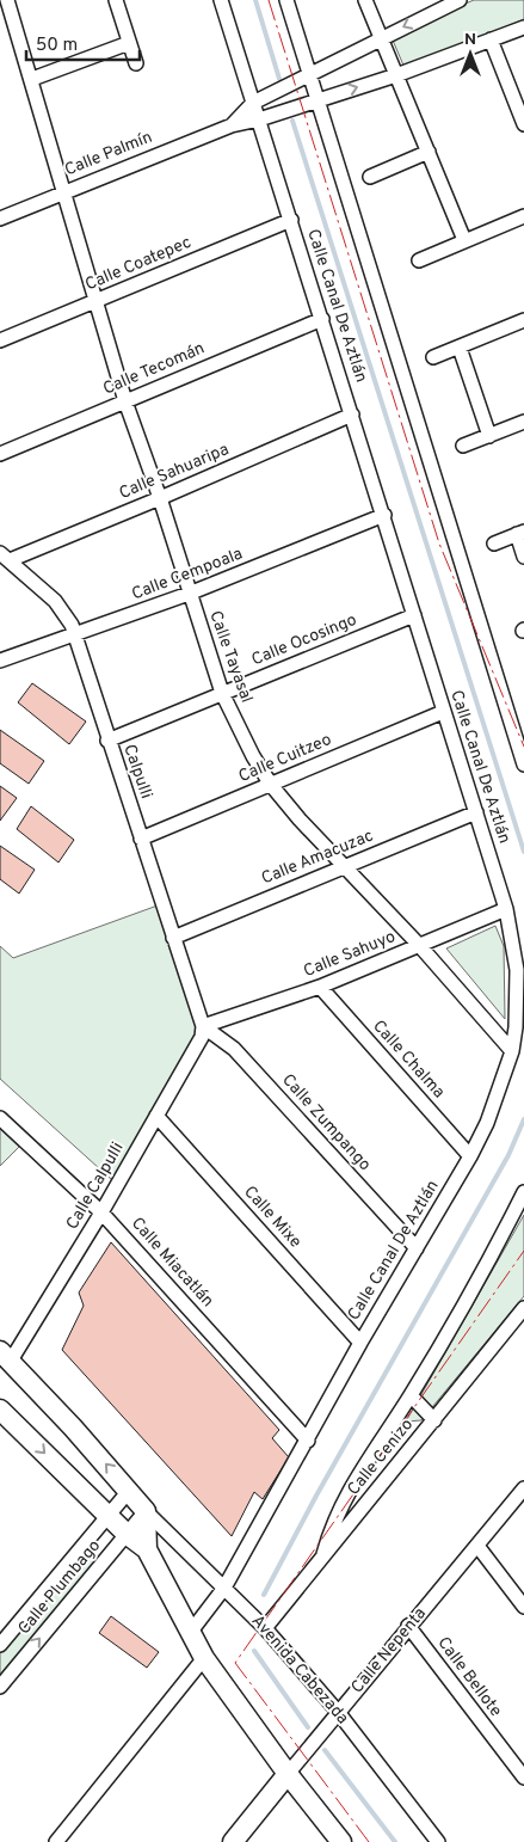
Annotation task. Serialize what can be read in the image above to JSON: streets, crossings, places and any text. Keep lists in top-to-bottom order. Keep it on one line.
{"streets":{"main road":["Calle Nepenta","Avenida Cabezada"],"street":["Calle Palmín","Calle Coatepec","Calle Canal De Aztlán","Calle Tecomán","Calle Sahuaripa","Calle Cempoala","Calle Ocosingo","Calle Tayasal","Calle Cuitzeo","Calpulli","Calle Amacuzac","Calle Sahuyo","Calle Chalma","Calle Zumpango","Calle Calpulli","Calle Mixe","Calle Miacatlán","Calle Cenizo","Calle Plumbago","Calle Bellote"]},"crossings":[["Calle Palmín","Calle Canal De Aztlán"],["Calle Palmín","Calle Tayasal"],["Calle Coatepec","Calle Canal De Aztlán"],["Calle Coatepec","Calle Tayasal"],["Calle Canal De Aztlán","Calle Tecomán"],["Calle Canal De Aztlán","Calle Sahuaripa"],["Calle Canal De Aztlán","Calle Cempoala"],["Calle Canal De Aztlán","Calle Ocosingo"],["Calle Canal De Aztlán","Calle Tayasal"],["Calle Canal De Aztlán","Calle Cuitzeo"],["Calle Canal De Aztlán","Calle Amacuzac"],["Calle Canal De Aztlán","Calle Sahuyo"],["Calle Canal De Aztlán","Calle Chalma"],["Calle Canal De Aztlán","Calle Zumpango"],["Calle Canal De Aztlán","Calle Mixe"],["Calle Canal De Aztlán","Calle Miacatlán"],["Calle Canal De Aztlán","Avenida Cabezada"],["Calle Tecomán","Calle Tayasal"],["Calle Sahuaripa","Calle Tayasal"],["Calle Sahuaripa","Calpulli"],["Calle Cempoala","Calle Tayasal"],["Calle Cempoala","Calpulli"],["Calle Ocosingo","Calle Tayasal"],["Calle Ocosingo","Calpulli"],["Calle Tayasal","Calle Cuitzeo"],["Calle Tayasal","Calle Amacuzac"],["Calle Tayasal","Calle Sahuyo"],["Calle Cuitzeo","Calpulli"],["Calpulli","Calle Amacuzac"],["Calpulli","Calle Sahuyo"],["Calpulli","Calle Zumpango"],["Calpulli","Calle Calpulli"],["Calle Sahuyo","Calle Chalma"],["Calle Sahuyo","Calle Zumpango"],["Calle Sahuyo","Calle Calpulli"],["Calle Zumpango","Calle Calpulli"],["Calle Calpulli","Calle Mixe"],["Calle Calpulli","Calle Miacatlán"],["Calle Calpulli","Avenida Cabezada"],["Calle Cenizo","Avenida Cabezada"],["Calle Plumbago","Avenida Cabezada"],["Calle Nepenta","Avenida Cabezada"],["Calle Nepenta","Calle Bellote"]],"scale_bar":"50 m","north":"top"}
